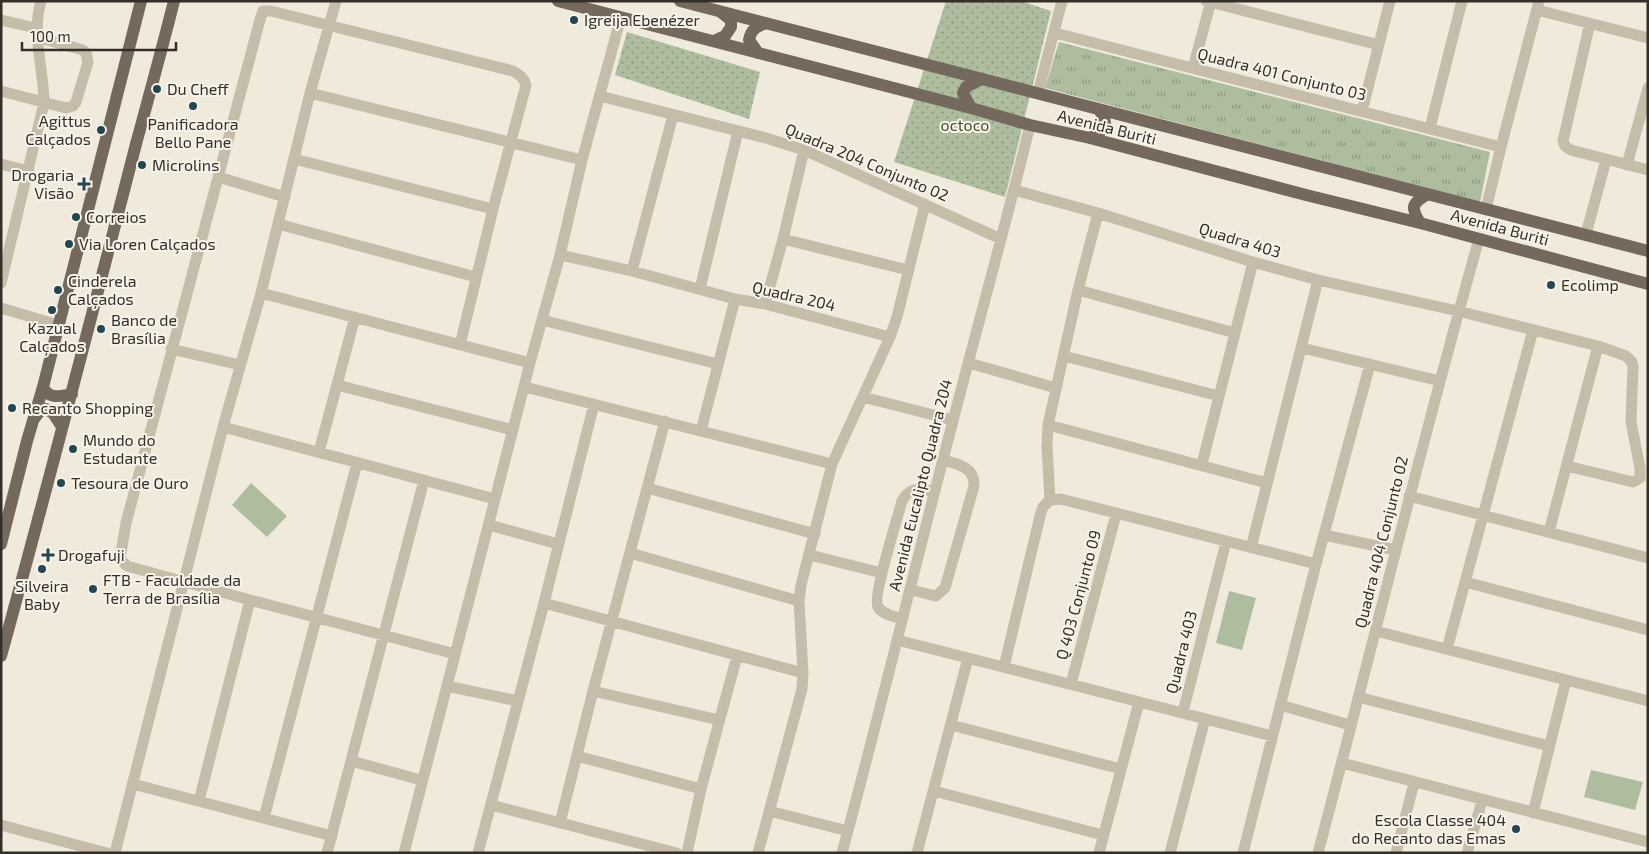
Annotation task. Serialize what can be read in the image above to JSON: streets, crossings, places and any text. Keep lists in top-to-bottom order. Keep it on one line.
{"streets":{"main road":["Avenida Buriti"],"street":["Quadra 401 Conjunto 03","Quadra 204 Conjunto 02","Quadra 403","Quadra 204","Avenida Eucalipto Quadra 204","Quadra 404 Conjunto 02","Q 403 Conjunto 09"]},"crossings":[["Avenida Buriti","Avenida Eucalipto Quadra 204"],["Avenida Buriti","Quadra 404 Conjunto 02"],["Quadra 204 Conjunto 02","Avenida Eucalipto Quadra 204"],["Quadra 403","Avenida Eucalipto Quadra 204"],["Quadra 403","Quadra 404 Conjunto 02"]],"parks":["octoco"],"places":{"other":["Igreija Ebenézer","Du Cheff","Panificadora Bello Pane","Agittus Calçados","Microlins","Correios","Via Loren Calçados","Ecolimp","Cinderela Calçados","Kazual Calçados","Banco de Brasília","Recanto Shopping","Mundo do Estudante","Tesoura de Ouro","Silveira Baby","FTB - Faculdade da Terra de Brasília","Escola Classe 404 do Recanto das Emas"],"health":["Drogaria Visão","Drogafuji"]},"scale_bar":"100 m"}
